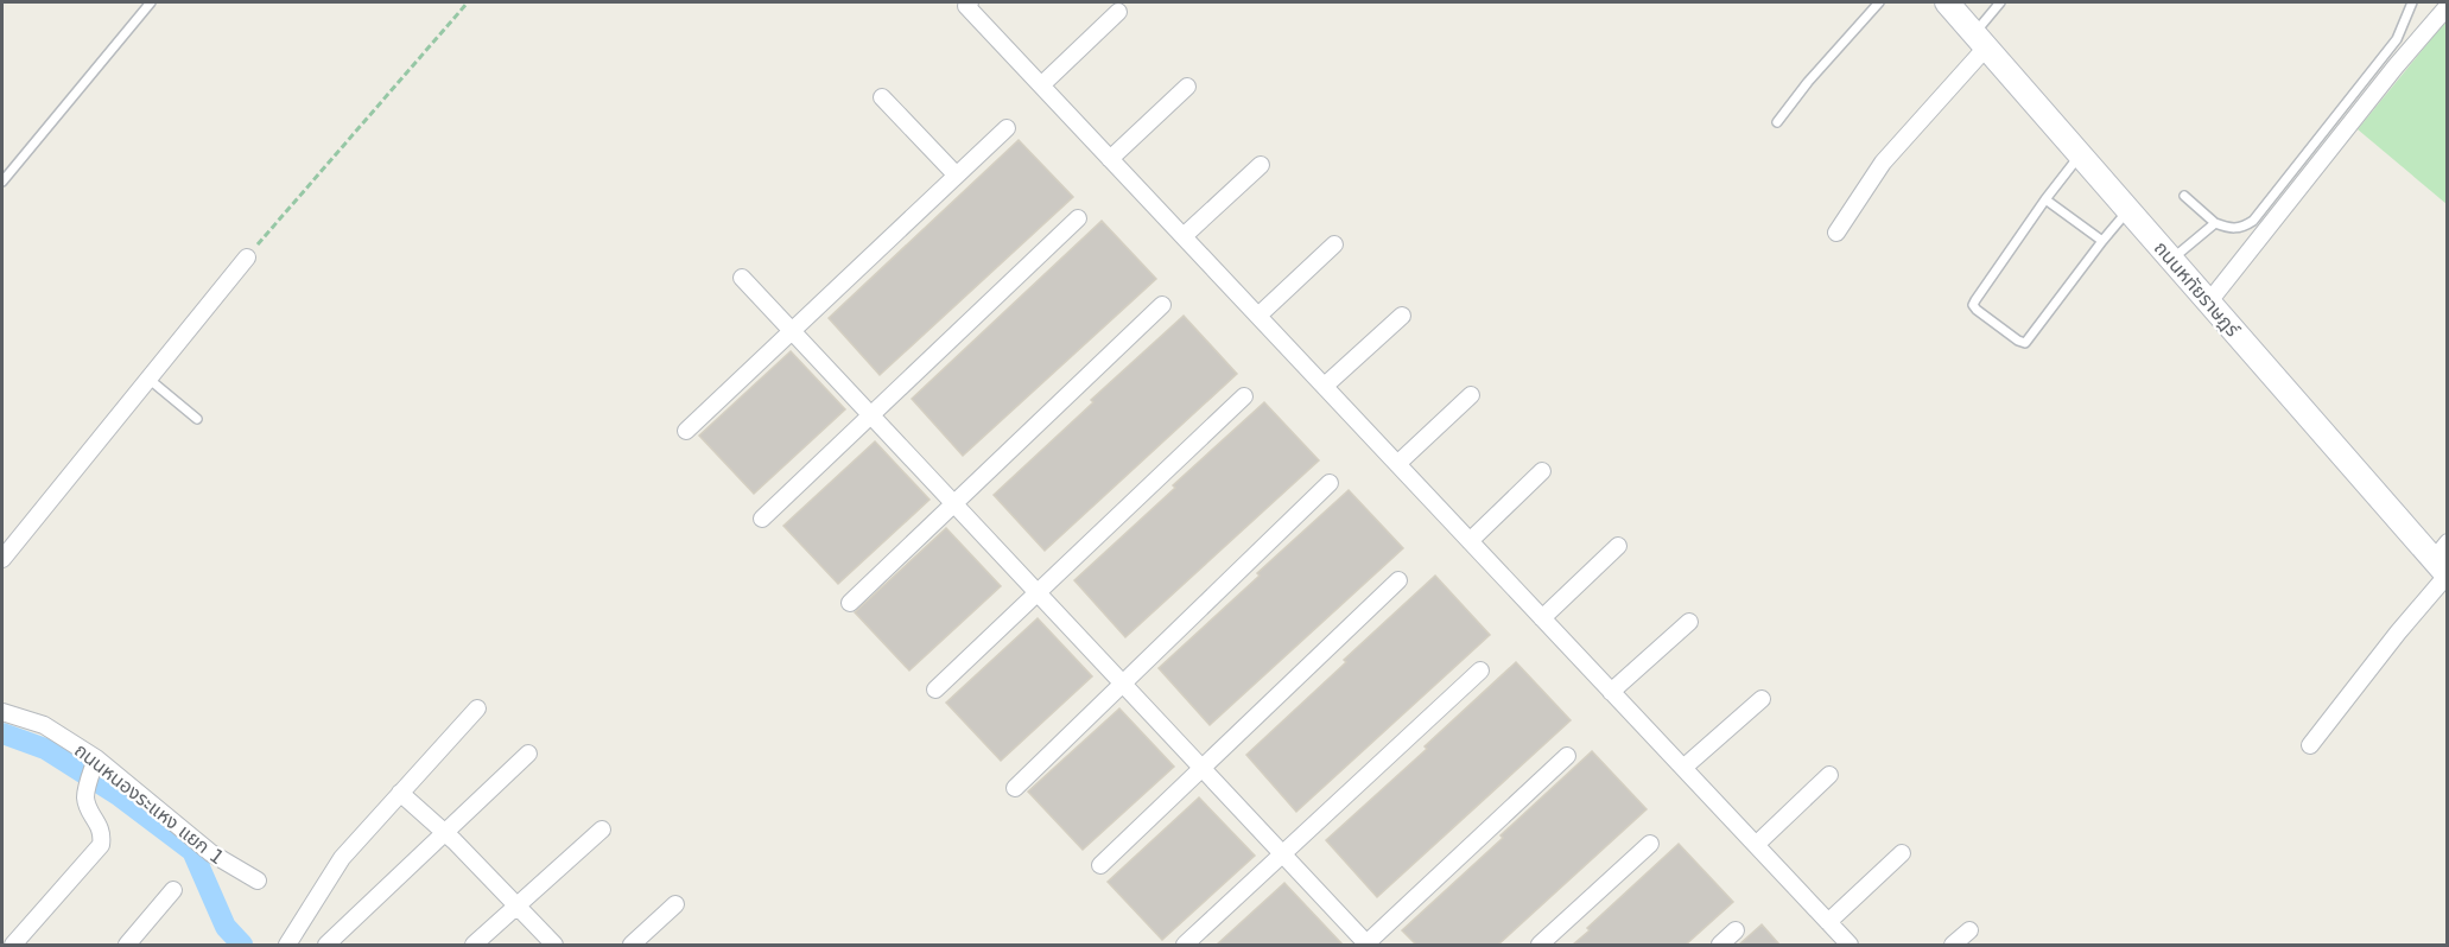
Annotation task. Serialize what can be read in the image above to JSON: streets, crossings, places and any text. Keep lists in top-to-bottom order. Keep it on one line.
{"streets":{"main road":["ถนนหทัยราษฎร์"],"street":["ถนนหนองระแหง แยก 1"]}}
